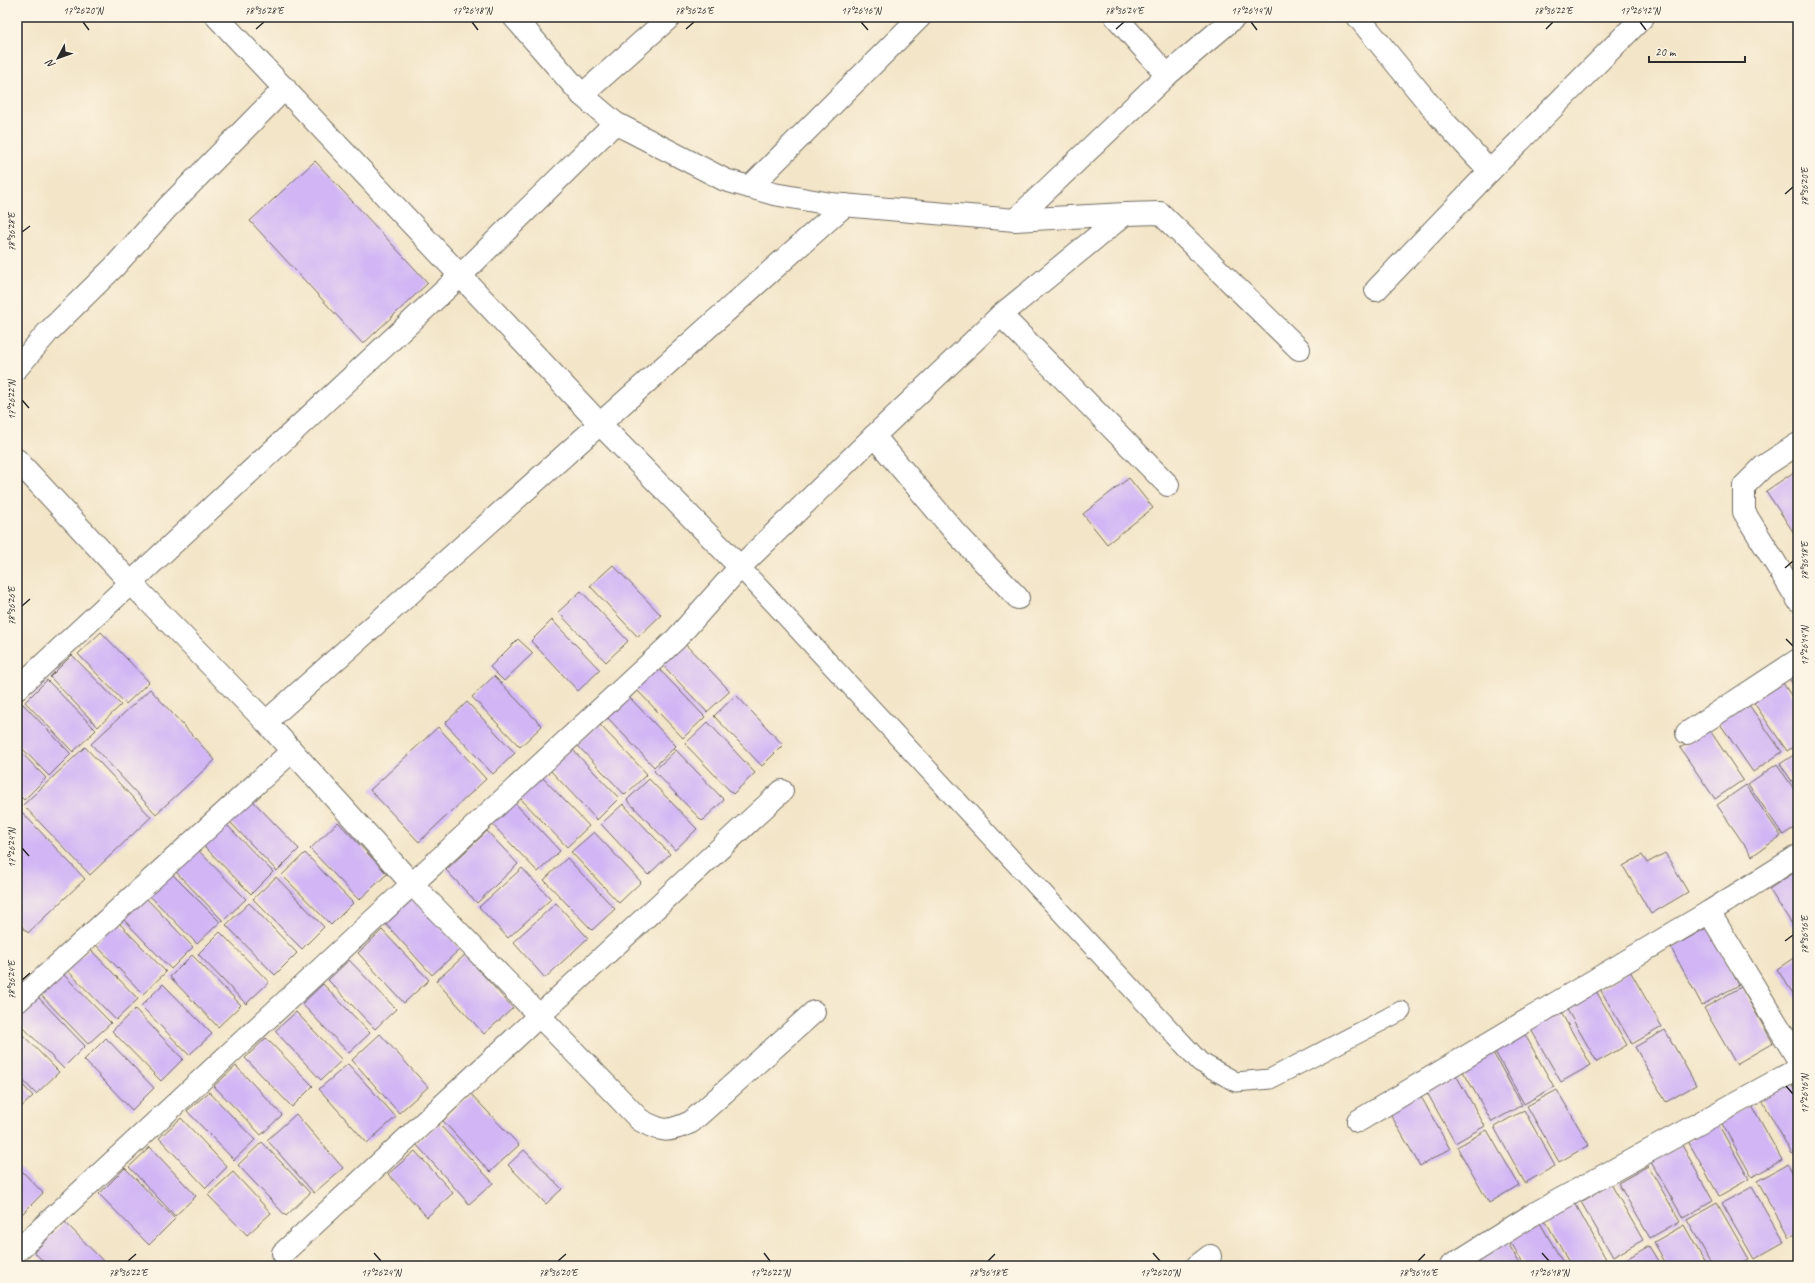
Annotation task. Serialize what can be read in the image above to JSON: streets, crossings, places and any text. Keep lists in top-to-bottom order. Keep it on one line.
{"scale_bar":"20 m","north":"bottom left","coordinates":["17°26'20\"N","78°36'28\"E","17°26'18\"N","78°36'26\"E","17°26'16\"N","78°36'24\"E","17°26'14\"N","78°36'22\"E","17°26'12\"N","78°36'20\"E","17°26'22\"N","78°36'18\"E","17°26'24\"N","78°36'16\"E"]}
